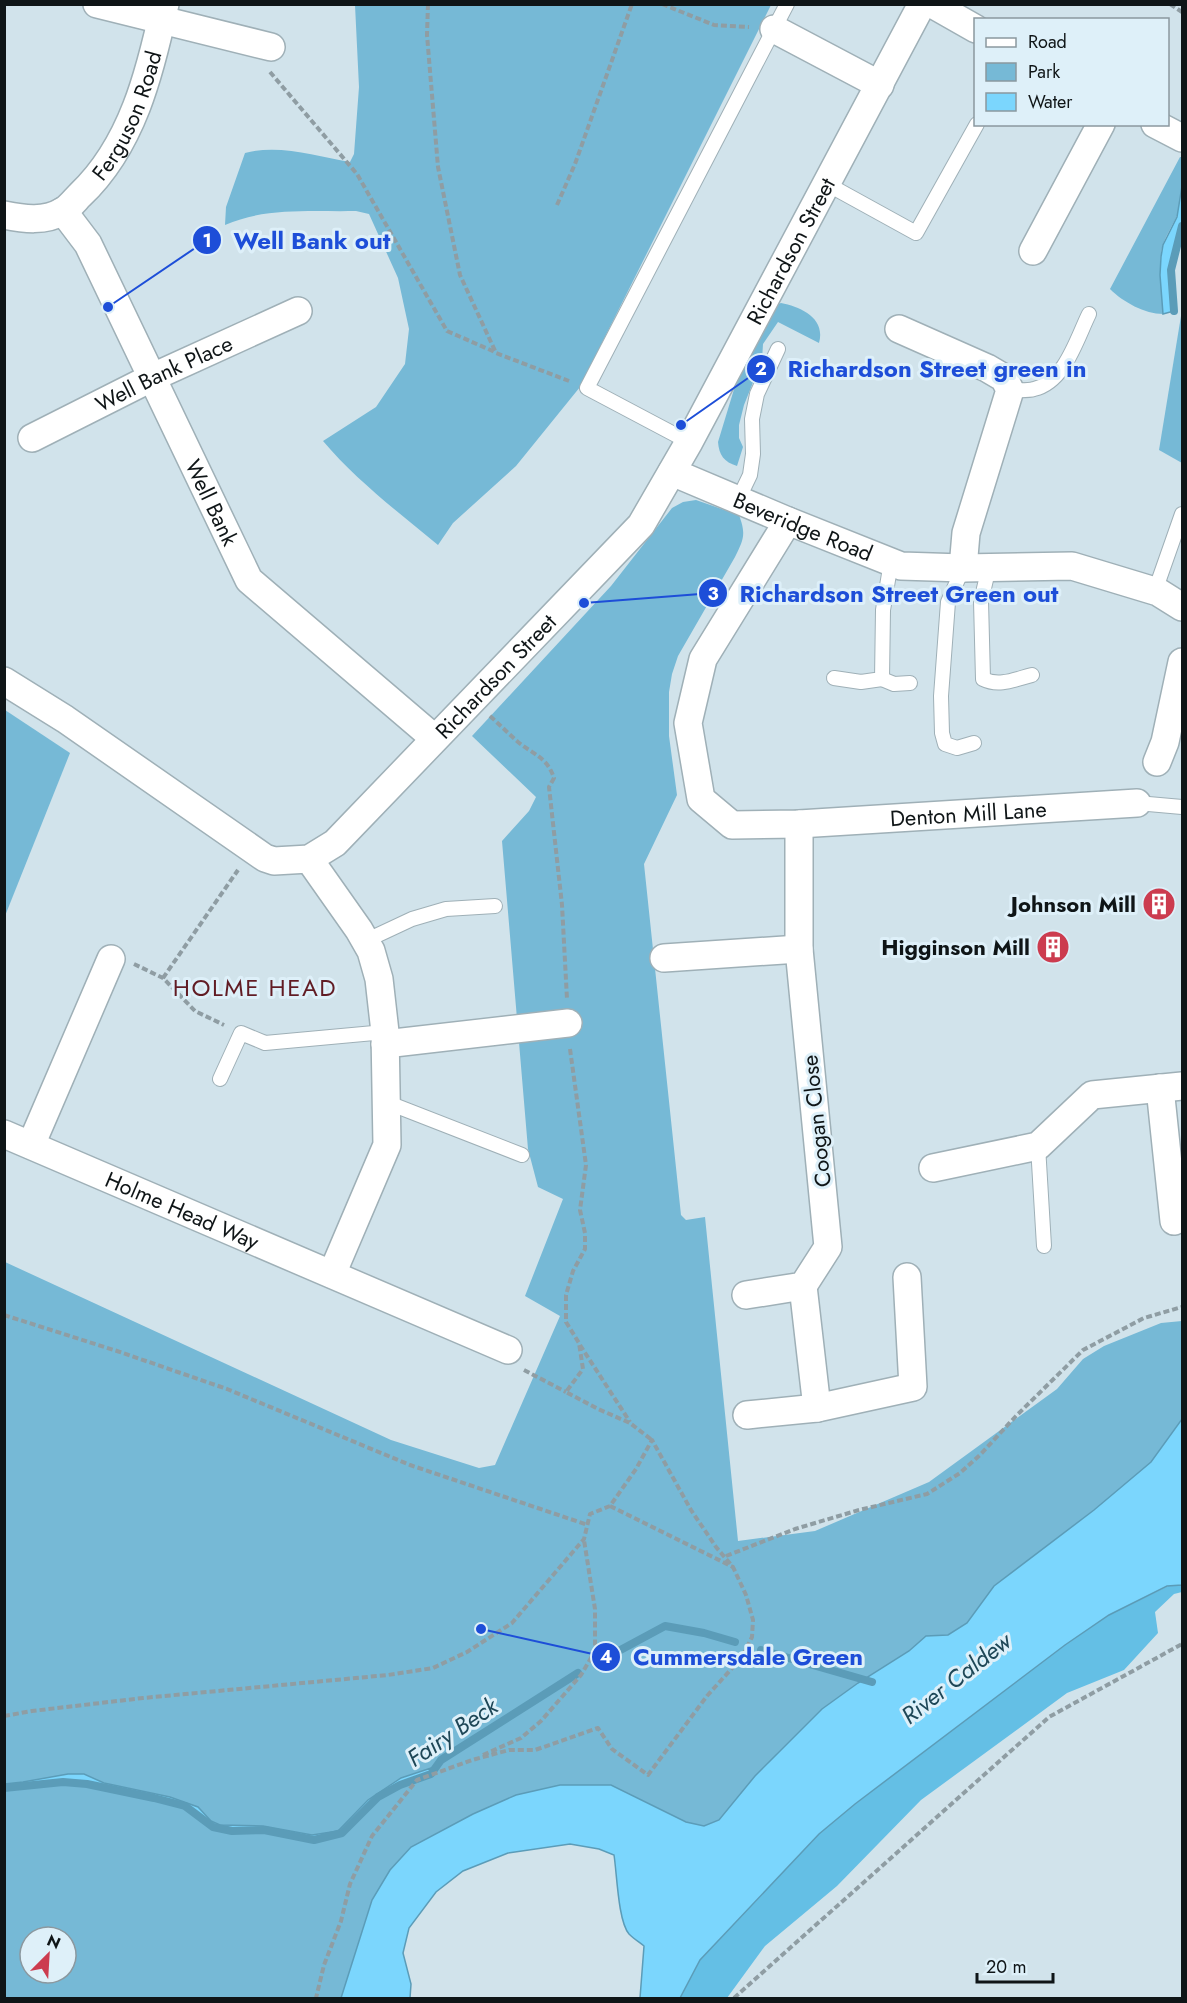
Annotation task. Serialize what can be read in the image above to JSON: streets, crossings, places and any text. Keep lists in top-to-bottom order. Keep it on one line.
{"streets":{"street":["Ferguson Road","Richardson Street","Well Bank Place","Well Bank","Beveridge Road","Denton Mill Lane","Coogan Close","Holme Head Way"]},"crossings":[["Ferguson Road","Well Bank"],["Richardson Street","Well Bank"],["Richardson Street","Beveridge Road"],["Well Bank Place","Well Bank"],["Denton Mill Lane","Coogan Close"]],"districts":["HOLME HEAD"],"water":["River Caldew","Fairy Beck"],"places":{"other":["Well Bank out","Richardson Street green in","Richardson Street Green out","Cummersdale Green"],"building":["Johnson Mill","Higginson Mill"]},"legend":["Road","Park","Water"],"scale_bar":"20 m","north":"top right"}
